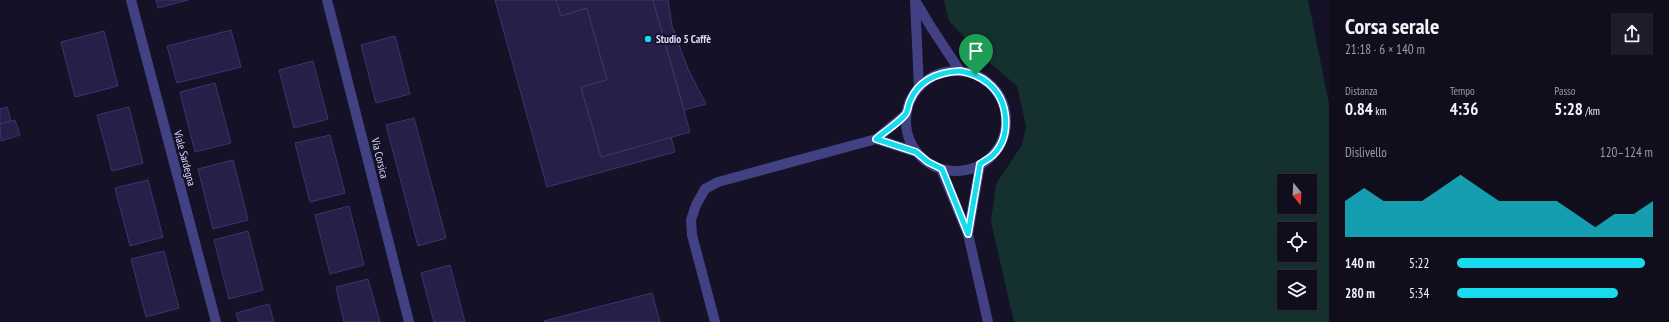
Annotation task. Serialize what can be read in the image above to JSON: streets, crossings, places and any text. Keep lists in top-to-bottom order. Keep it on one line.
{"streets":{"street":["Viale Sardegna","Via Corsica"]},"places":["Studio 5 Caffè"],"north":"bottom","page":{"heading":["Corsa serale","21:18 · 6 × 140 m"],"stats":[["Distanza","0.84 km"],["Tempo","4:36"],["Passo","5:28 /km"]],"chart":["Dislivello","120–124 m"],"list":[{"name":"140 m","note":"5:22"},{"name":"280 m","note":"5:34"}]}}
